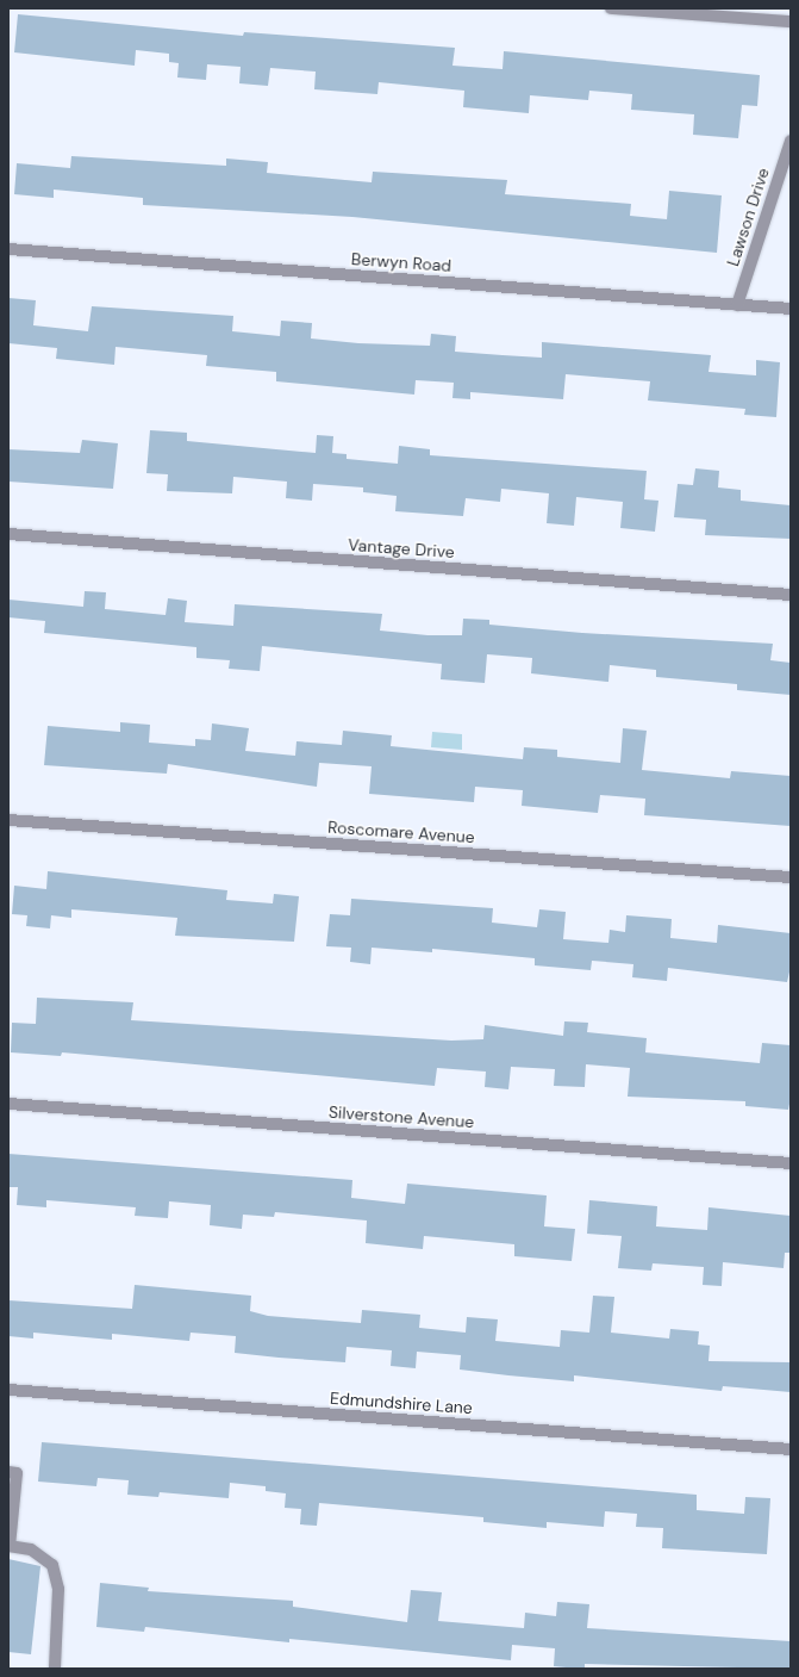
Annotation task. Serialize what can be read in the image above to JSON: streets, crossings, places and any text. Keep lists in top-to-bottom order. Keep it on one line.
{"streets":{"street":["Lawson Drive","Berwyn Road","Vantage Drive","Roscomare Avenue","Silverstone Avenue","Edmundshire Lane"]},"crossings":[["Lawson Drive","Berwyn Road"]]}
